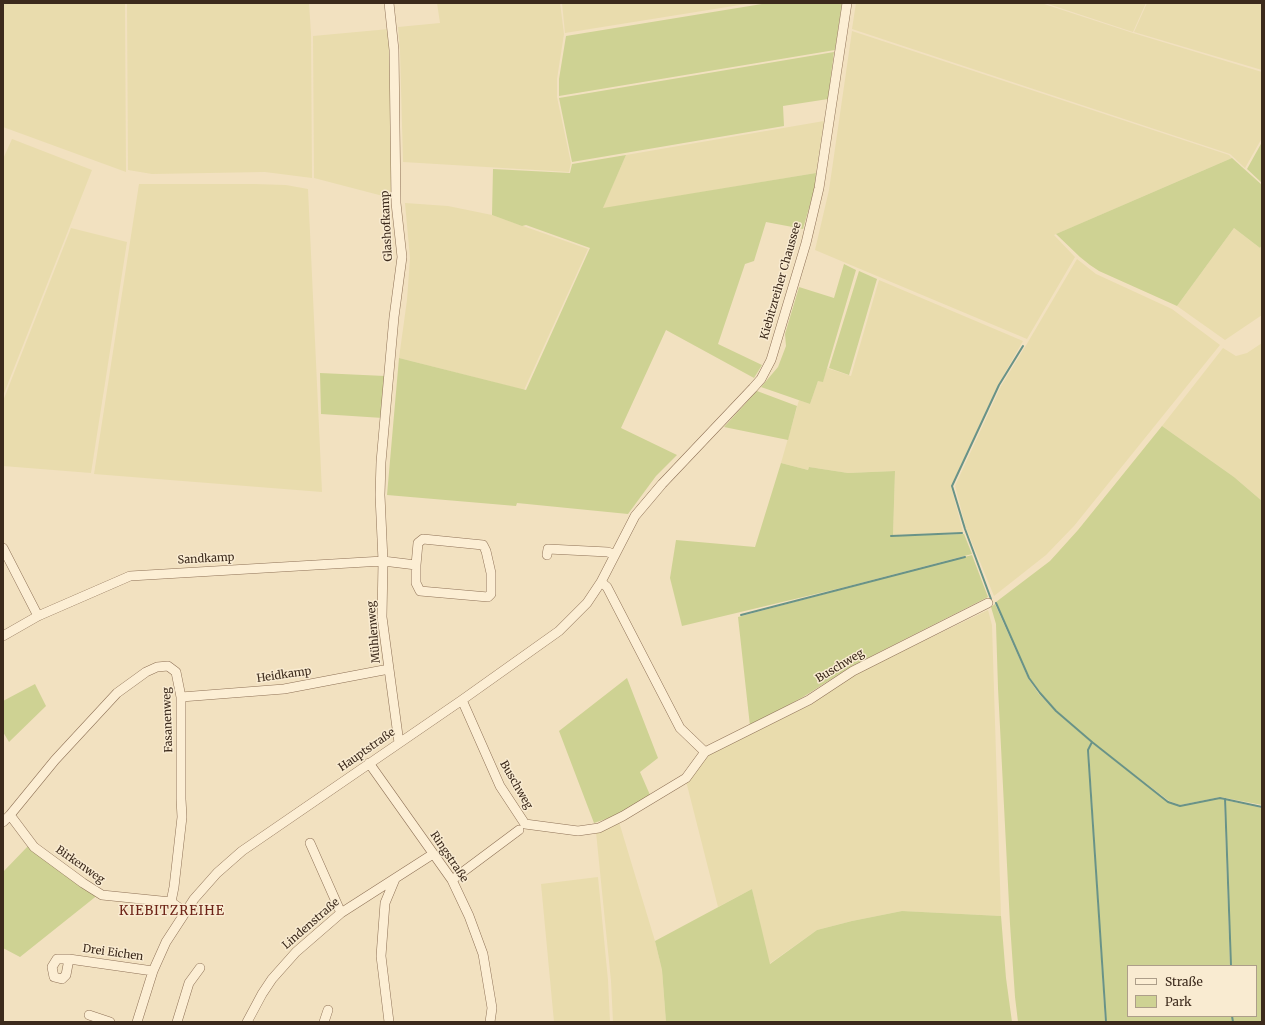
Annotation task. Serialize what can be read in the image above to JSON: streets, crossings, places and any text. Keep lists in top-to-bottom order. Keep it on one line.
{"streets":{"street":["Glashofkamp","Kiebitzreiher Chaussee","Sandkamp","Mühlenweg","Buschweg","Heidkamp","Fasanenweg","Hauptstraße","Ringstraße","Birkenweg","Lindenstraße","Drei Eichen"]},"crossings":[["Glashofkamp","Mühlenweg"],["Kiebitzreiher Chaussee","Hauptstraße"],["Sandkamp","Mühlenweg"],["Mühlenweg","Heidkamp"],["Mühlenweg","Hauptstraße"],["Buschweg","Hauptstraße"],["Heidkamp","Fasanenweg"],["Fasanenweg","Birkenweg"],["Hauptstraße","Ringstraße"],["Hauptstraße","Birkenweg"],["Hauptstraße","Drei Eichen"],["Ringstraße","Lindenstraße"]],"districts":["KIEBITZREIHE"],"legend":["Straße","Park"]}
